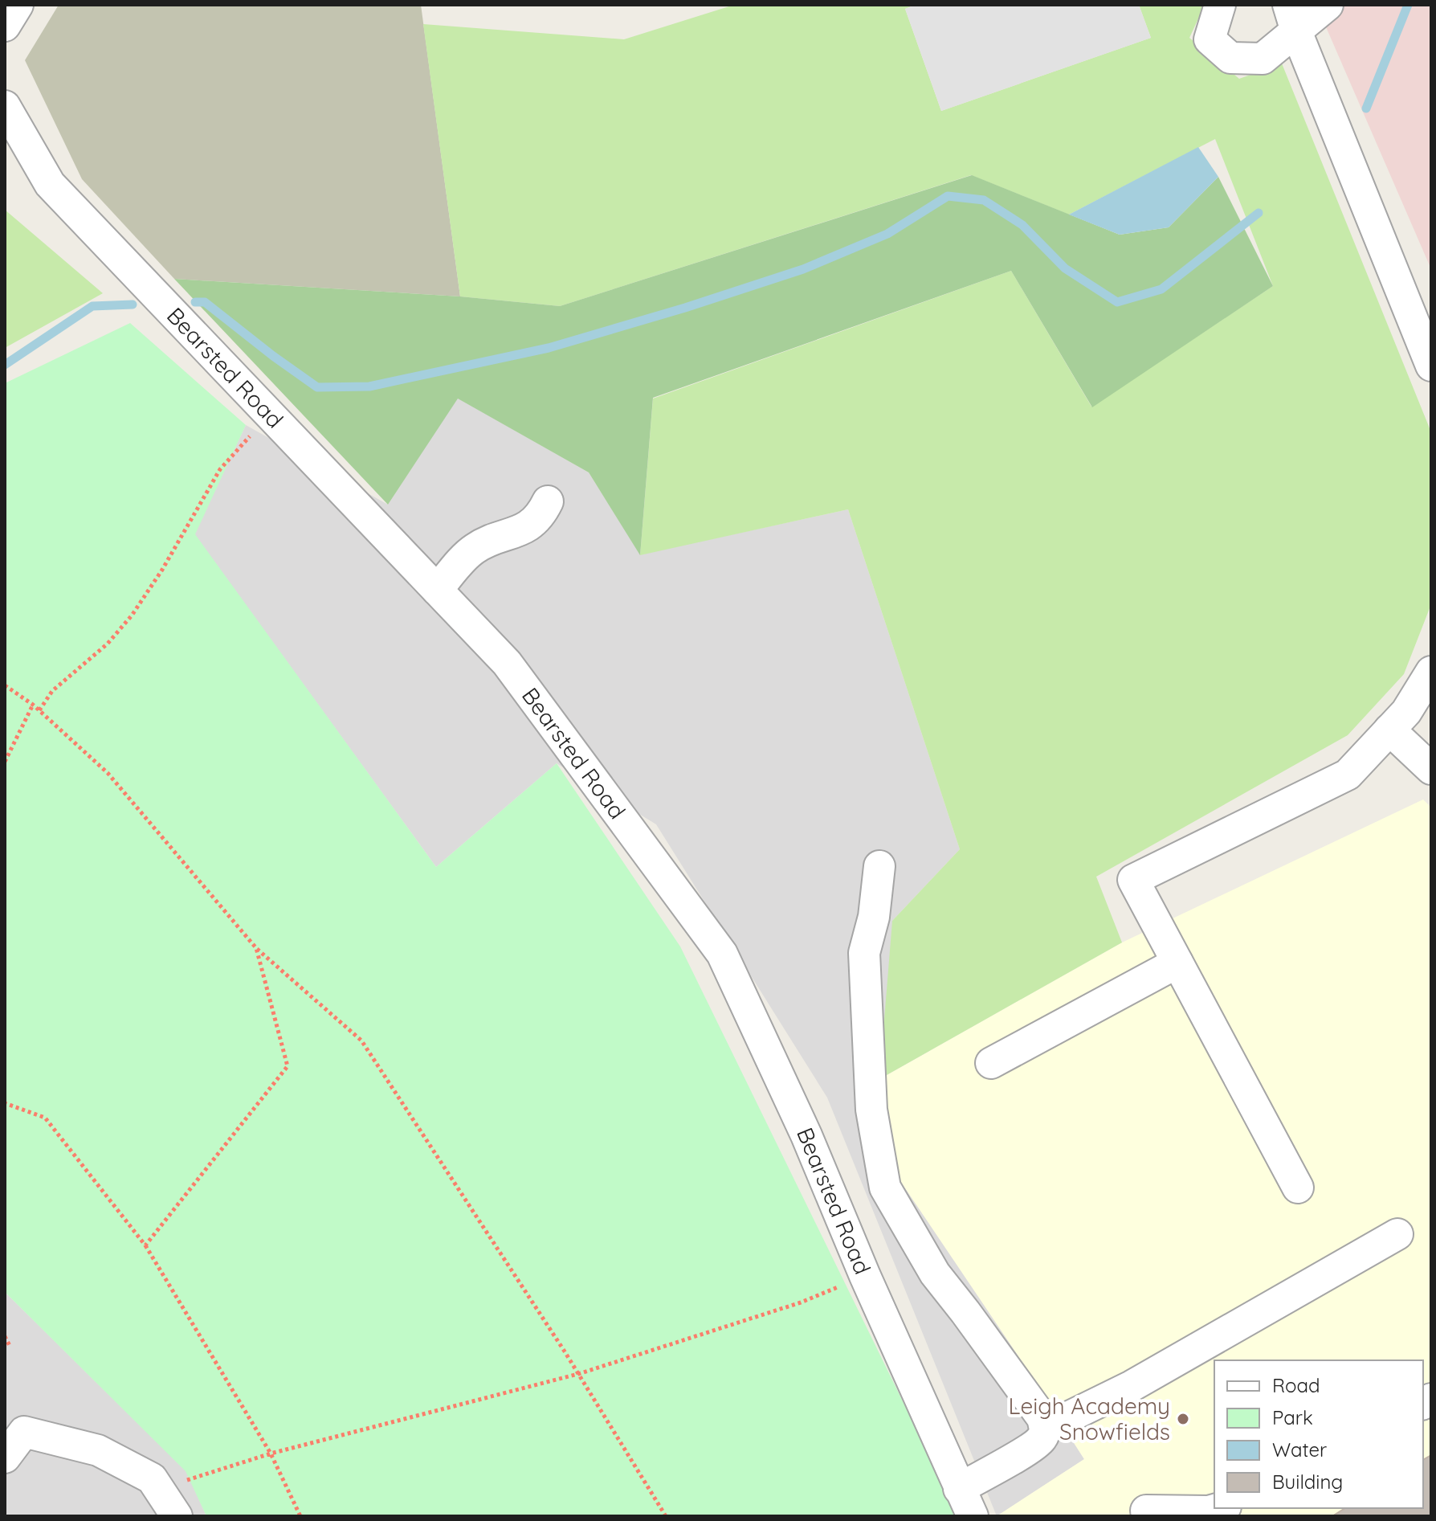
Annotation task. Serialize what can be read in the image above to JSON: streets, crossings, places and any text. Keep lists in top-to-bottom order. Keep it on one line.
{"streets":{"street":["Bearsted Road"]},"places":["Leigh Academy Snowfields"],"legend":["Road","Park","Water","Building"]}
